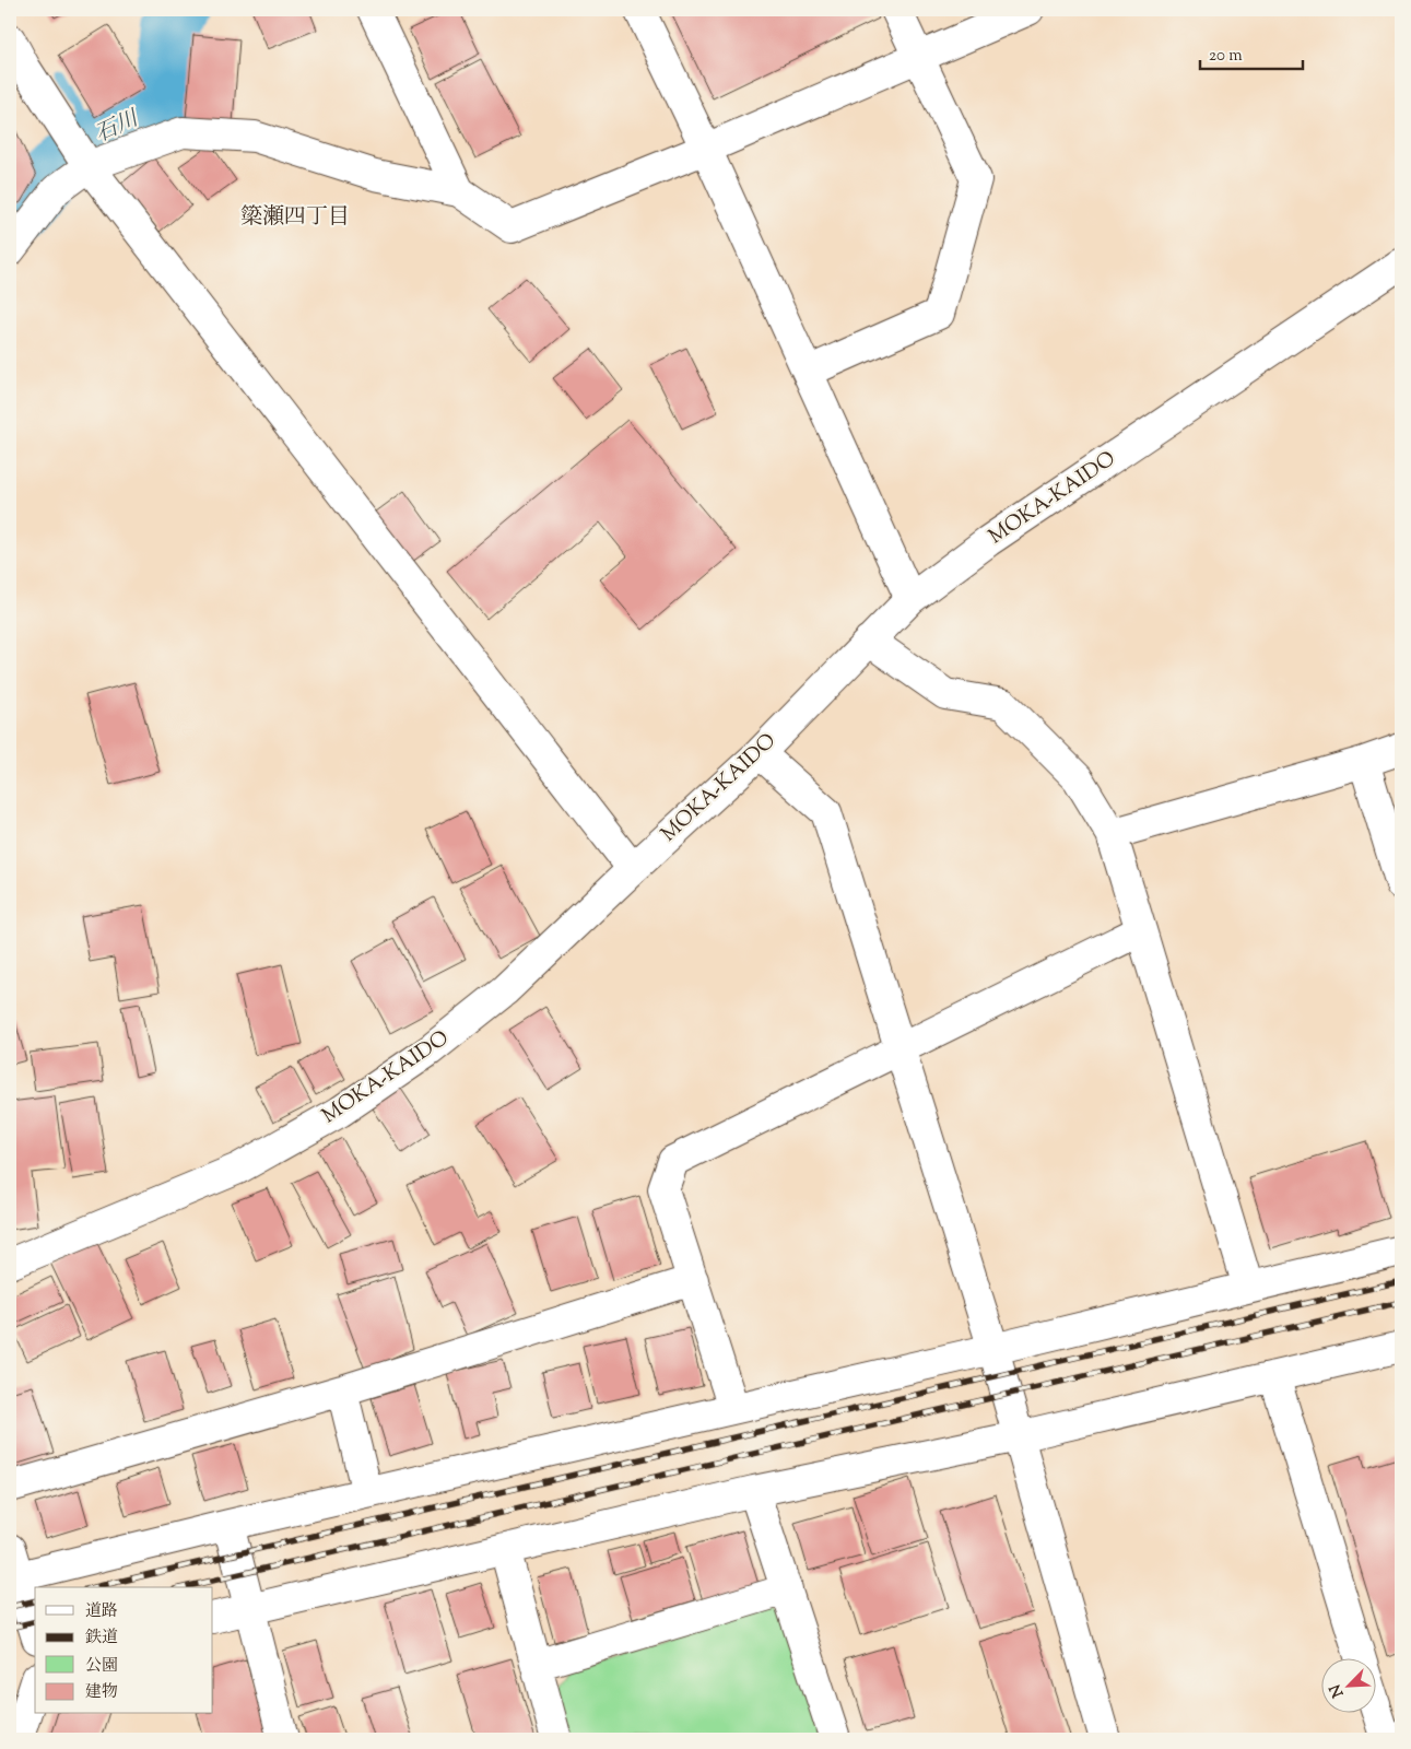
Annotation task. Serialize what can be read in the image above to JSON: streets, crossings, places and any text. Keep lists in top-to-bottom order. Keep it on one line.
{"streets":{"street":["MOKA-KAIDO"]},"districts":["簗瀬四丁目"],"water":["石川"],"legend":["道路","鉄道","公園","建物"],"scale_bar":"20 m","north":"bottom left"}
